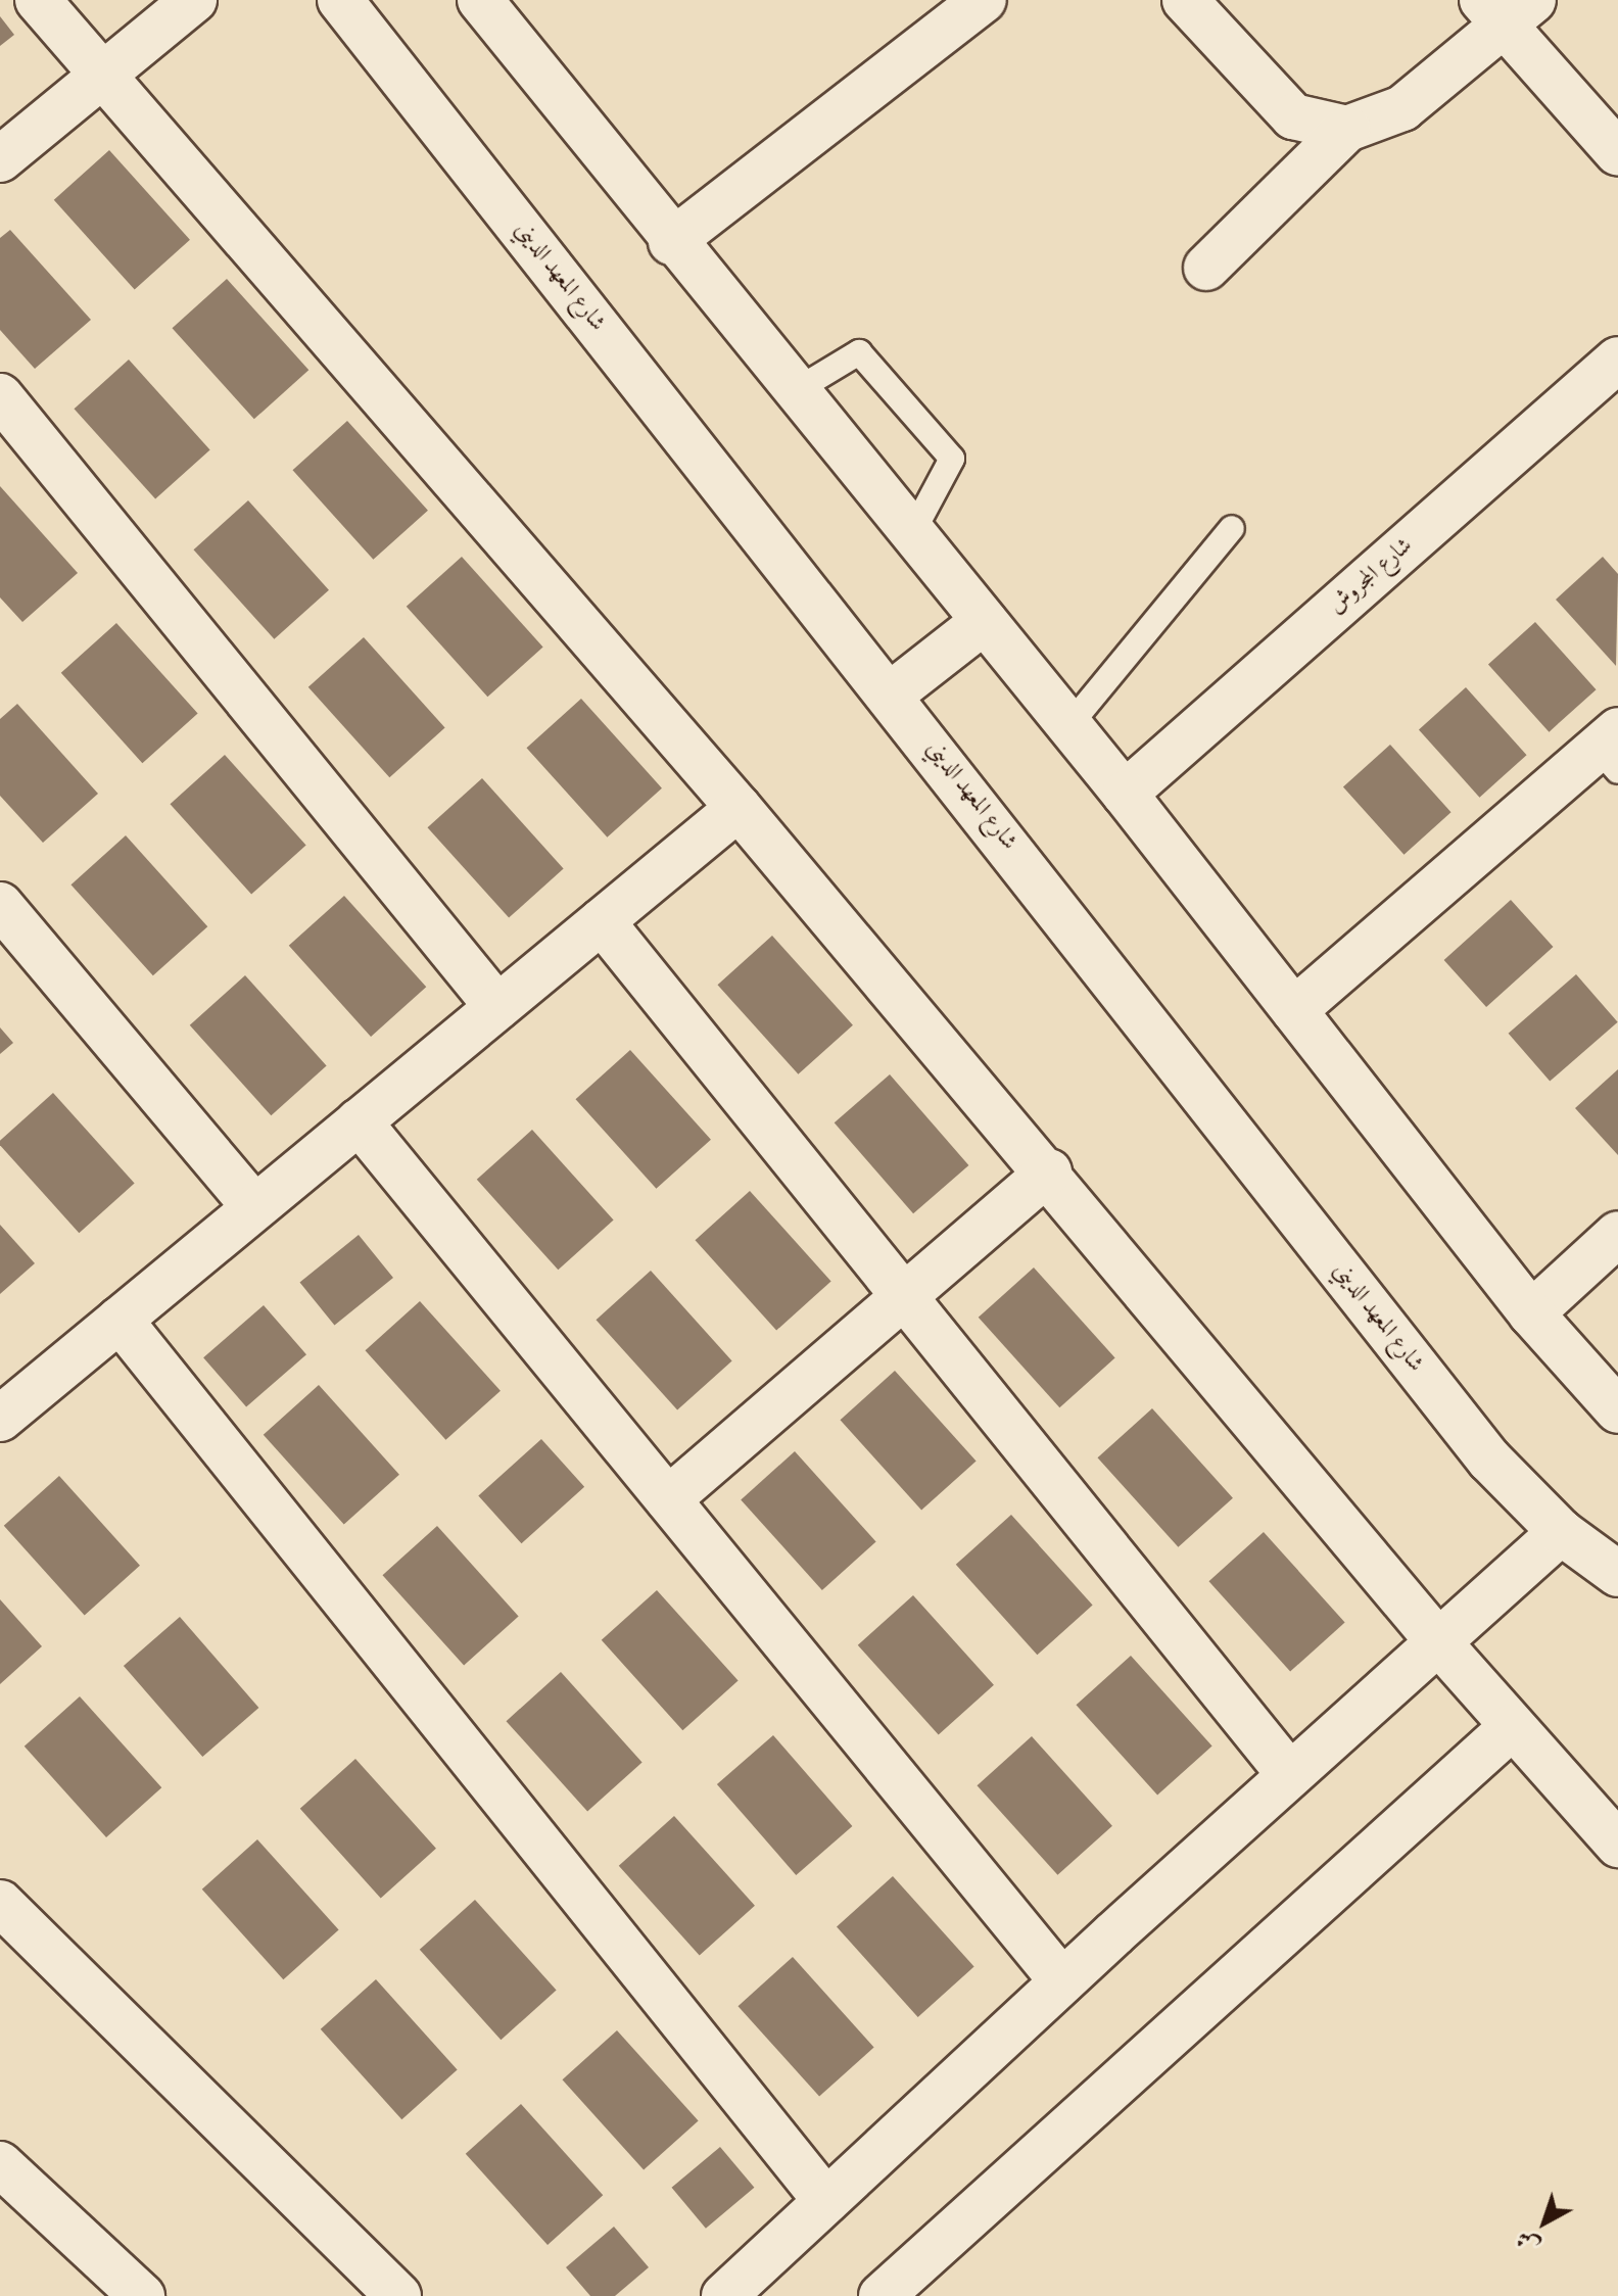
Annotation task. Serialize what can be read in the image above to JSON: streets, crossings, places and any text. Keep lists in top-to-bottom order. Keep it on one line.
{"streets":{"street":["شارع المعهد الديني","شارع المجروش"]},"north":"bottom left"}
